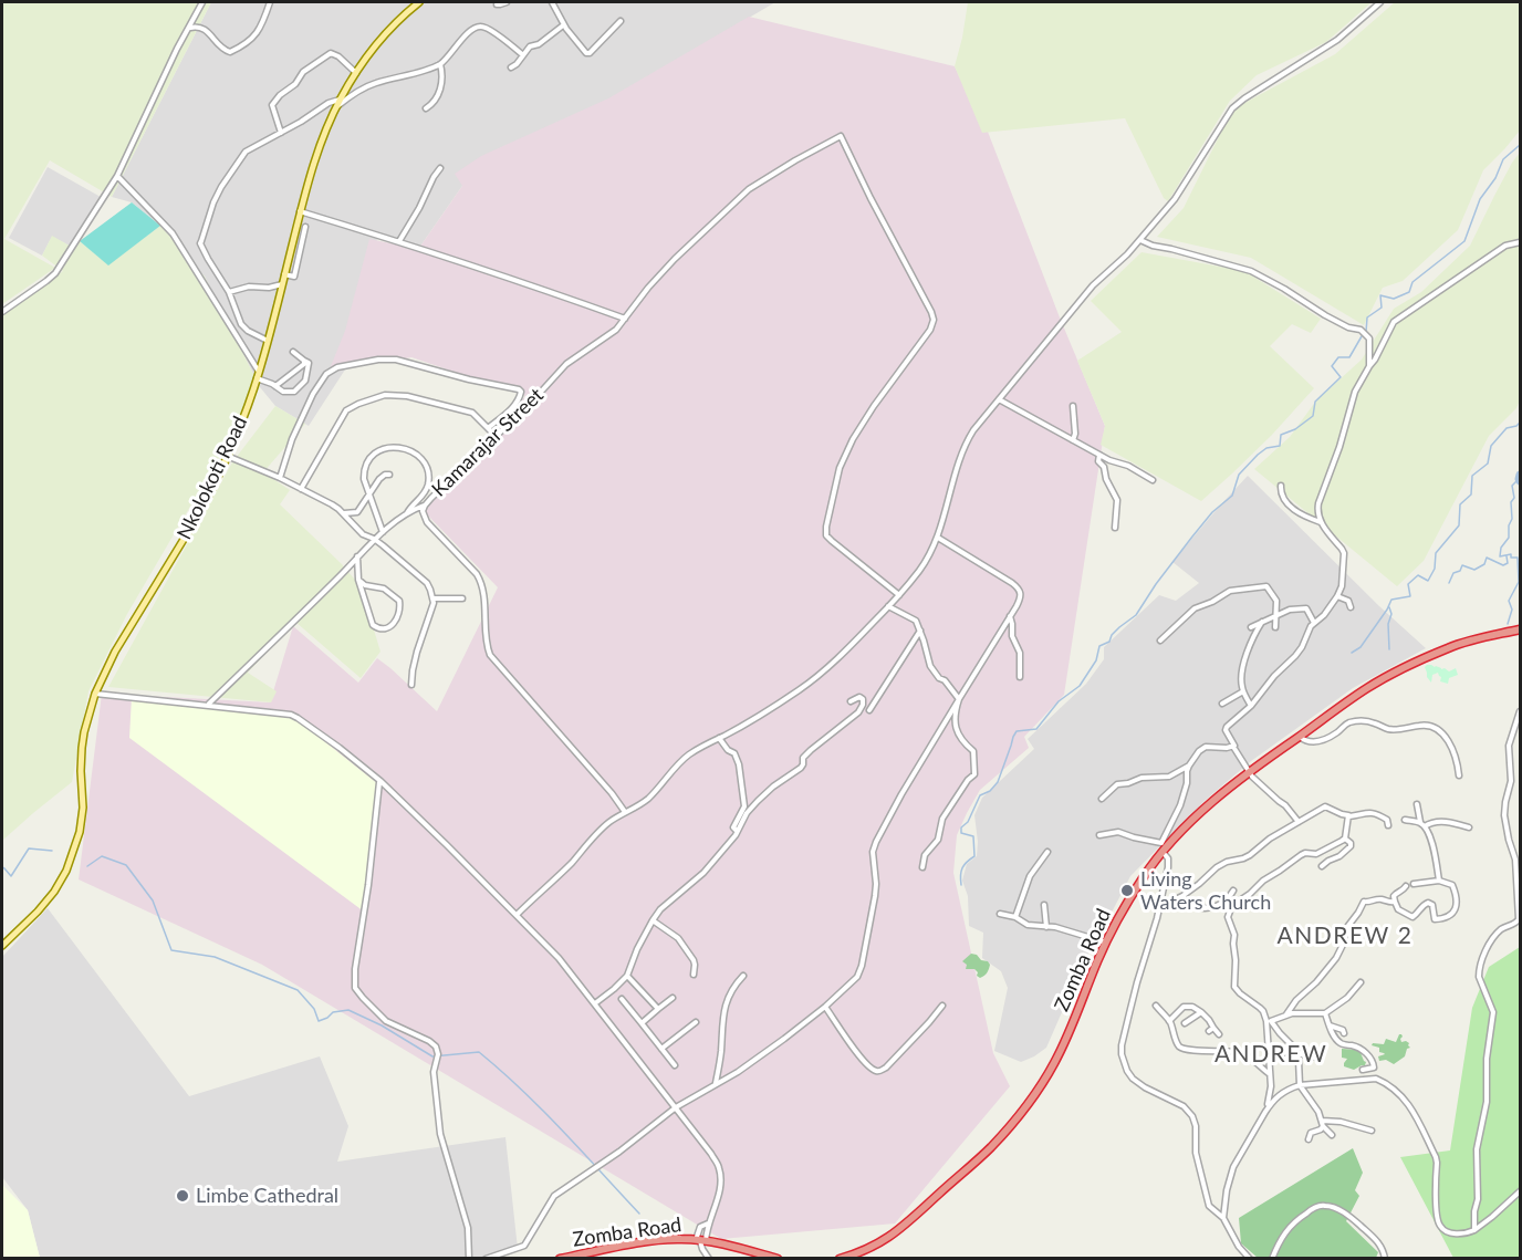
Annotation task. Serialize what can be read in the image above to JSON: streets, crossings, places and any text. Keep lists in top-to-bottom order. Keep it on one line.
{"streets":{"highway":["Zomba Road"],"main road":["Nkolokoti Road"],"street":["Kamarajar Street"]},"districts":["ANDREW 2","ANDREW"],"places":["Living Waters Church","Limbe Cathedral"]}
